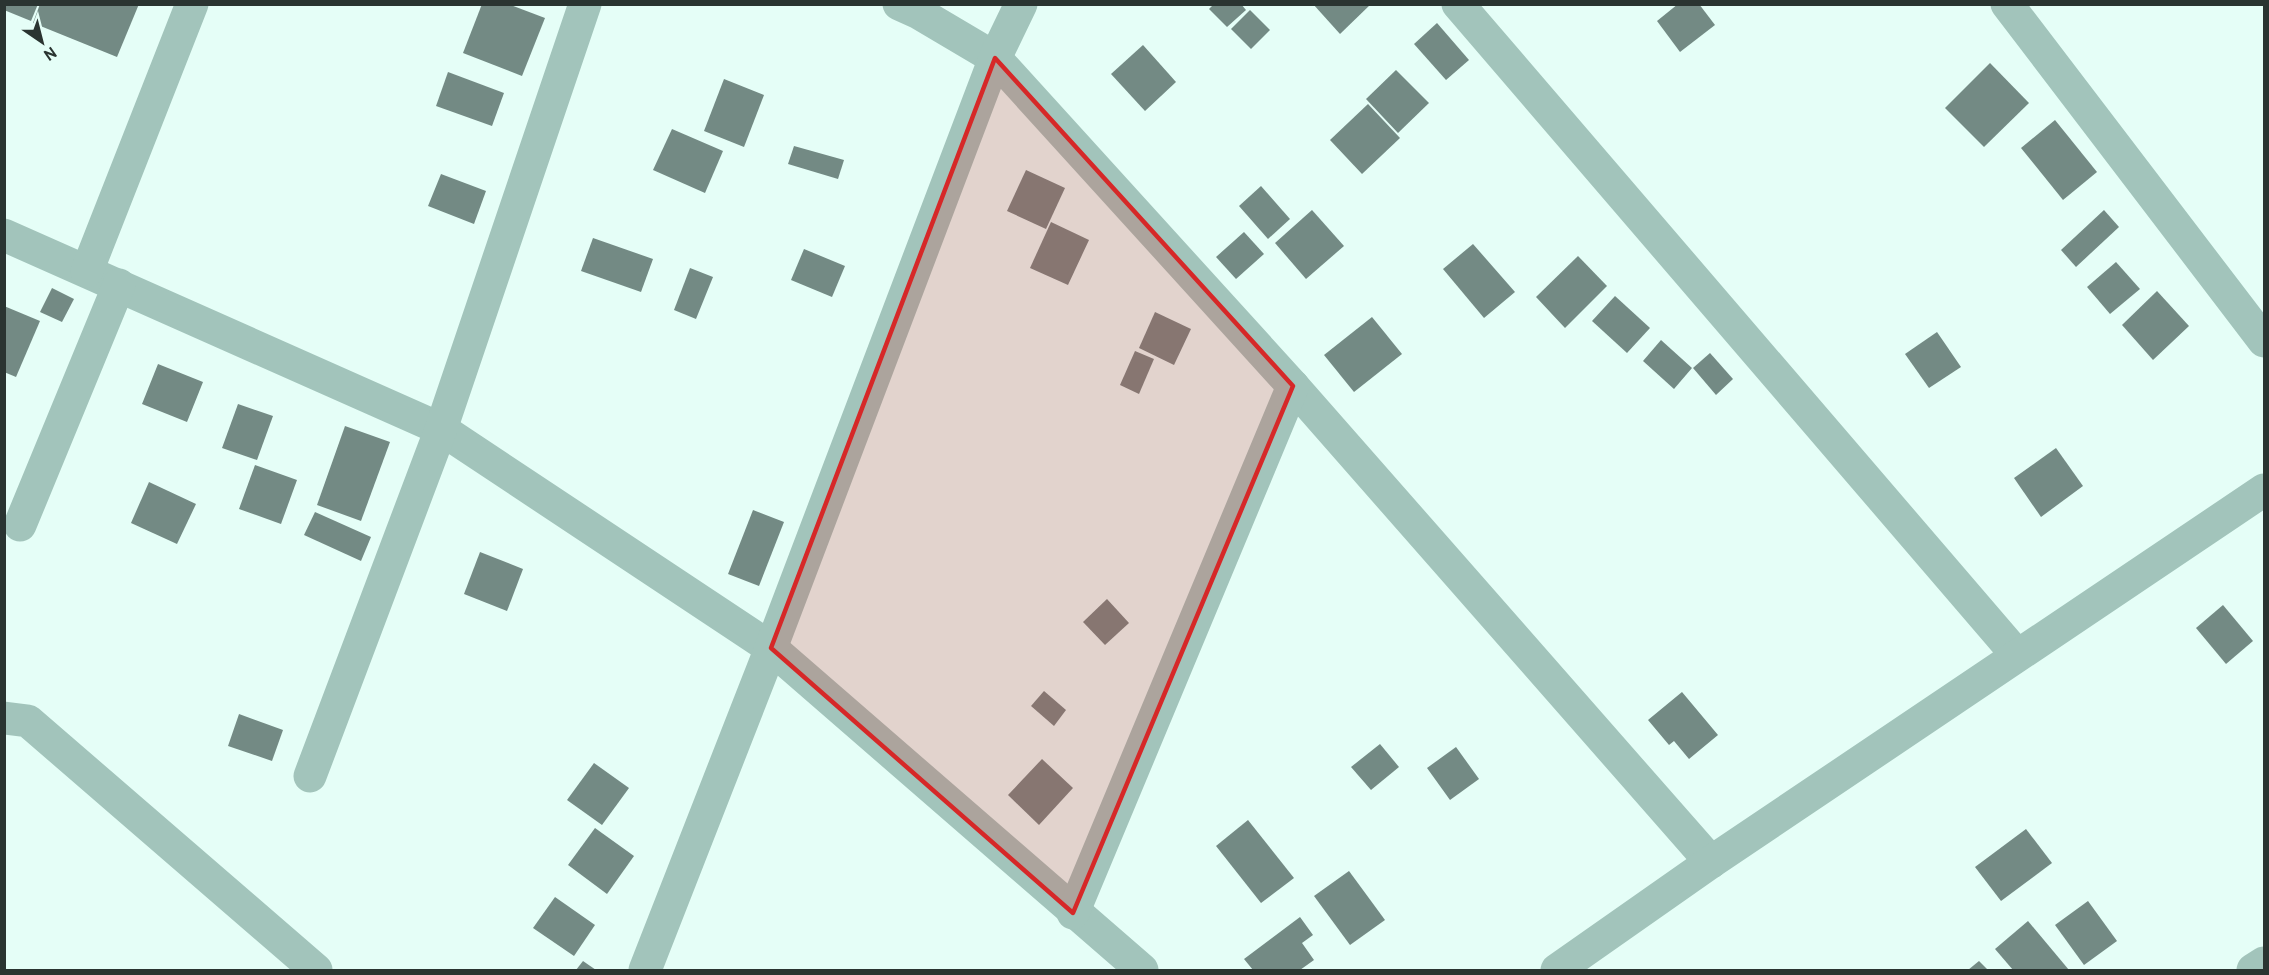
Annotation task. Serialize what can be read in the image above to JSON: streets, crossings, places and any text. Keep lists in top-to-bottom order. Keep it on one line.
{"north":"bottom right"}
